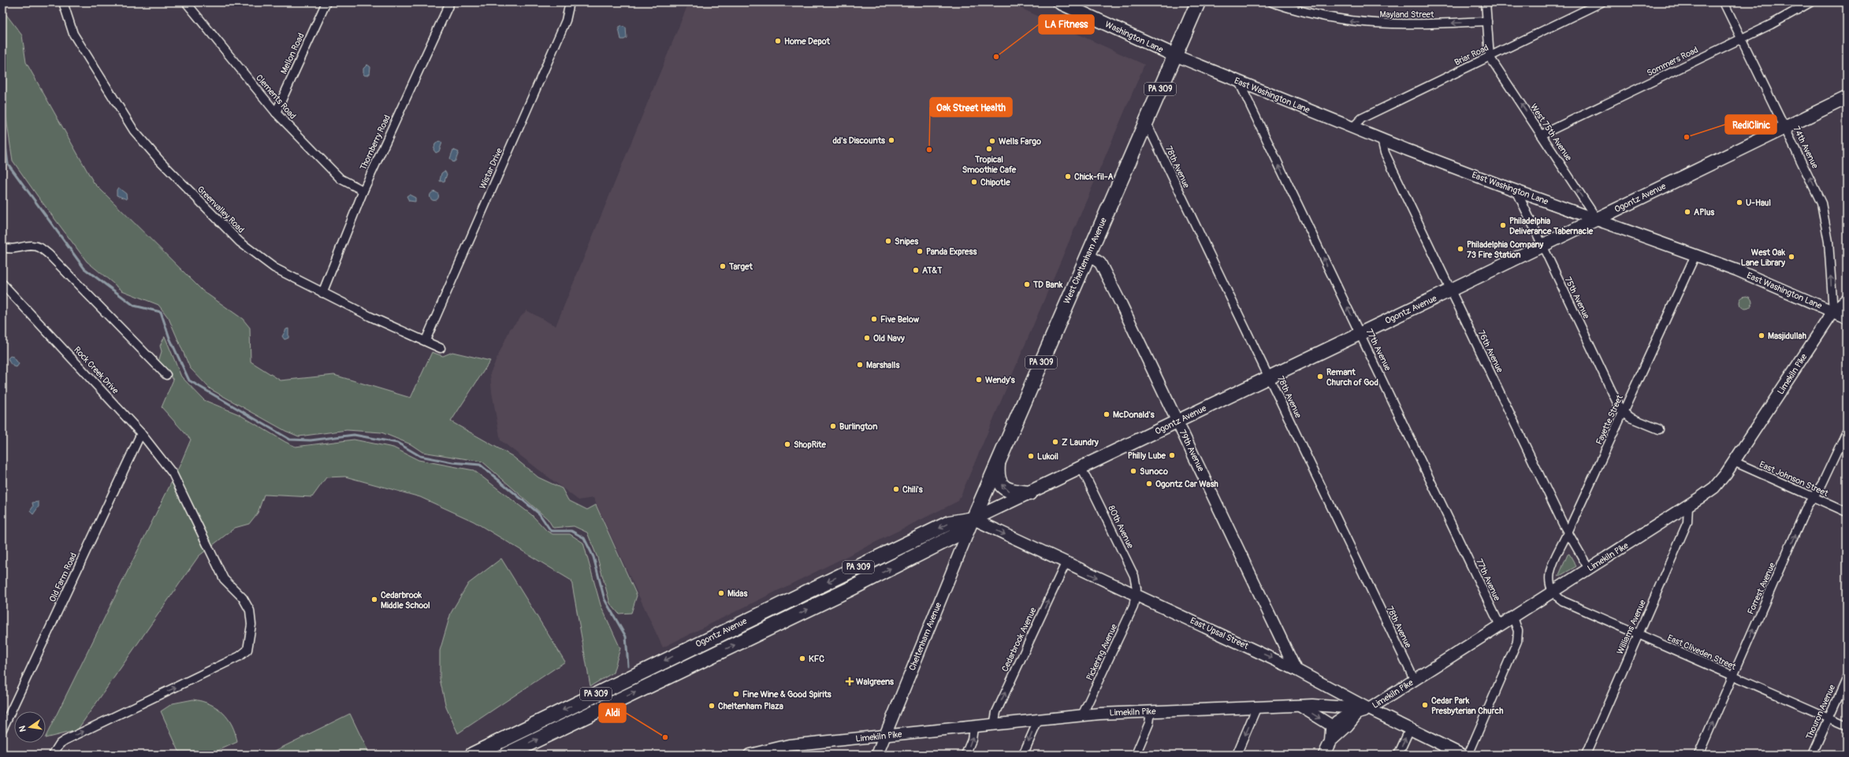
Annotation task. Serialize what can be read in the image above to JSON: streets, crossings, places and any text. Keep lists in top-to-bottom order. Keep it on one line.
{"streets":{"highway":["PA 309","Ogontz Avenue","West Cheltenham Avenue"],"main road":["Washington Lane"],"street":["Mayland Street","Mellon Road","Briar Road","Sommers Road","East Washington Lane","Clements Road","West 75th Avenue","Thornberry Road","74th Avenue","78th Avenue","Wistar Drive","Greenvalley Road","75th Avenue","77th Avenue","76th Avenue","Rock Creek Drive","Limekiln Pike","Fayette Street","79th Avenue","East Johnson Street","80th Avenue","Old Farm Road","Forrest Avenue","Williams Avenue","East Upsal Street","Cheltenham Avenue","Cedarbrook Avenue","Pickering Avenue","East Cliveden Street","Thouron Avenue"]},"crossings":[["Washington Lane","East Washington Lane"],["Washington Lane","West Cheltenham Avenue"],["Mellon Road","Clements Road"],["Briar Road","East Washington Lane"],["Briar Road","West 75th Avenue"],["Sommers Road","West 75th Avenue"],["Sommers Road","74th Avenue"],["East Washington Lane","West 75th Avenue"],["East Washington Lane","74th Avenue"],["East Washington Lane","Ogontz Avenue"],["East Washington Lane","West Cheltenham Avenue"],["East Washington Lane","75th Avenue"],["East Washington Lane","77th Avenue"],["East Washington Lane","76th Avenue"],["East Washington Lane","Limekiln Pike"],["East Washington Lane","Fayette Street"],["Clements Road","Thornberry Road"],["West 75th Avenue","Ogontz Avenue"],["Thornberry Road","Greenvalley Road"],["74th Avenue","Ogontz Avenue"],["74th Avenue","Limekiln Pike"],["78th Avenue","Ogontz Avenue"],["78th Avenue","West Cheltenham Avenue"],["78th Avenue","Limekiln Pike"],["Wistar Drive","Greenvalley Road"],["Ogontz Avenue","West Cheltenham Avenue"],["Ogontz Avenue","75th Avenue"],["Ogontz Avenue","77th Avenue"],["Ogontz Avenue","76th Avenue"],["Ogontz Avenue","79th Avenue"],["Ogontz Avenue","80th Avenue"],["Ogontz Avenue","East Upsal Street"],["Ogontz Avenue","Cheltenham Avenue"],["West Cheltenham Avenue","79th Avenue"],["West Cheltenham Avenue","East Upsal Street"],["West Cheltenham Avenue","Cheltenham Avenue"],["75th Avenue","Fayette Street"],["77th Avenue","Limekiln Pike"],["76th Avenue","Limekiln Pike"],["76th Avenue","Fayette Street"],["Rock Creek Drive","Old Farm Road"],["Limekiln Pike","Fayette Street"],["Limekiln Pike","East Johnson Street"],["Limekiln Pike","Williams Avenue"],["Limekiln Pike","East Upsal Street"],["Limekiln Pike","Cheltenham Avenue"],["Limekiln Pike","Cedarbrook Avenue"],["Limekiln Pike","Pickering Avenue"],["Limekiln Pike","East Cliveden Street"],["Fayette Street","East Cliveden Street"],["79th Avenue","East Upsal Street"],["East Johnson Street","Forrest Avenue"],["80th Avenue","East Upsal Street"],["80th Avenue","Pickering Avenue"],["Forrest Avenue","East Cliveden Street"],["Williams Avenue","East Cliveden Street"],["East Upsal Street","Cheltenham Avenue"],["East Upsal Street","Cedarbrook Avenue"],["East Upsal Street","Pickering Avenue"],["East Cliveden Street","Thouron Avenue"]],"one_way":["Mayland Street","West 75th Avenue","74th Avenue","77th Avenue","Forrest Avenue","East Upsal Street","Cedarbrook Avenue"],"places":{"other":["Home Depot","LA Fitness","RediClinic","dd's Discounts","Wells Fargo","Tropical Smoothie Cafe","Oak Street Health","Chick-fil-A","Chipotle","U-Haul","APlus","Philadelphia Deliverance Tabernacle","Snipes","Philadelphia Company 73 Fire Station","Panda Express","West Oak Lane Library","Target","AT&T","TD Bank","Five Below","Masjidullah","Old Navy","Marshalls","Remant Church of God","Wendy's","McDonald's","Burlington","Z Laundry","ShopRite","Philly Lube","Lukoil","Sunoco","Ogontz Car Wash","Chili's","Midas","Cedarbrook Middle School","KFC","Fine Wine & Good Spirits","Cedar Park Presbyterian Church","Cheltenham Plaza","Aldi"],"health":["Walgreens"]},"north":"left"}
